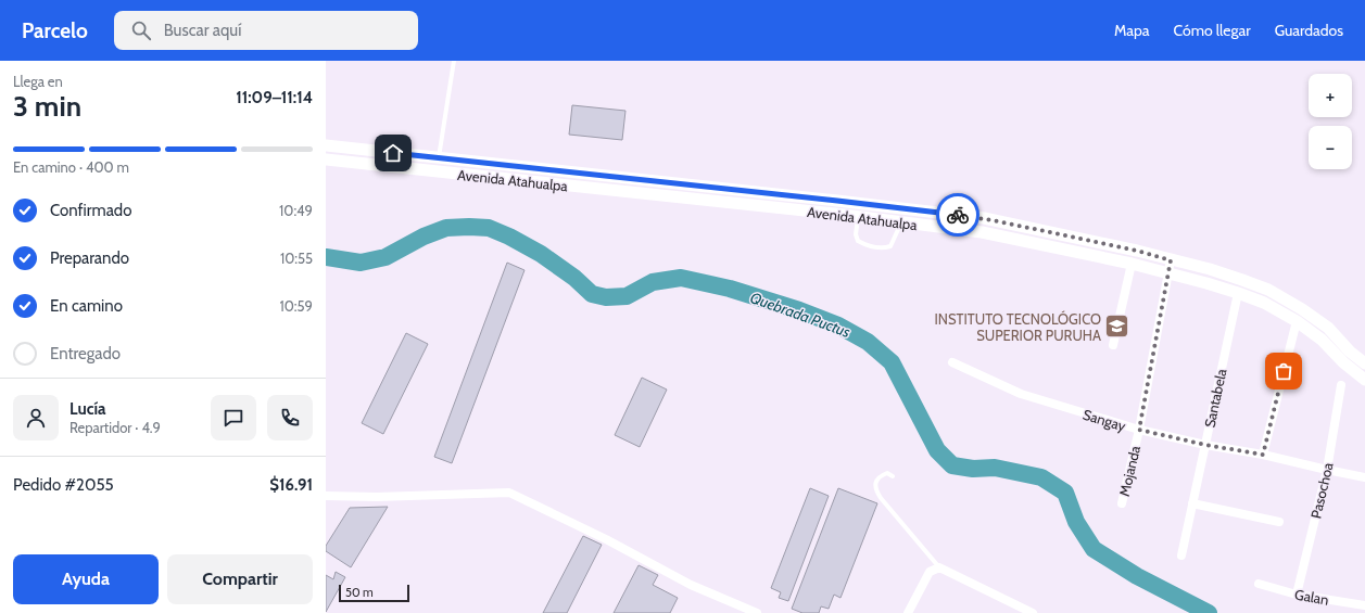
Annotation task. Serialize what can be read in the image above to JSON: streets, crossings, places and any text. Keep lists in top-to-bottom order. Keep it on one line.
{"streets":{"main road":["Avenida Atahualpa"],"street":["Santabela","Sangay","Mojanda","Pasochoa","Galan"]},"crossings":[["Avenida Atahualpa","Santabela"],["Avenida Atahualpa","Mojanda"],["Santabela","Sangay"],["Sangay","Mojanda"],["Sangay","Pasochoa"],["Pasochoa","Galan"]],"water":["Quebrada Puctus"],"places":{"school or university":["INSTITUTO TECNOLÓGICO SUPERIOR PURUHA"]},"scale_bar":"50 m","page":{"header":"Parcelo","search":"Buscar aquí","nav":["Mapa","Cómo llegar","Guardados"],"heading":["3 min","Llega en","11:09–11:14"],"panel":["Lucía","Repartidor · 4.9","Pedido #2055","$16.91"],"map_buttons":["+","−"],"bar":"En camino · 400 m","list":[["Confirmado","10:49"],["Preparando","10:55"],["En camino","10:59"],"Entregado"],"buttons":["Ayuda","Compartir"],"scale":"50 m"}}
